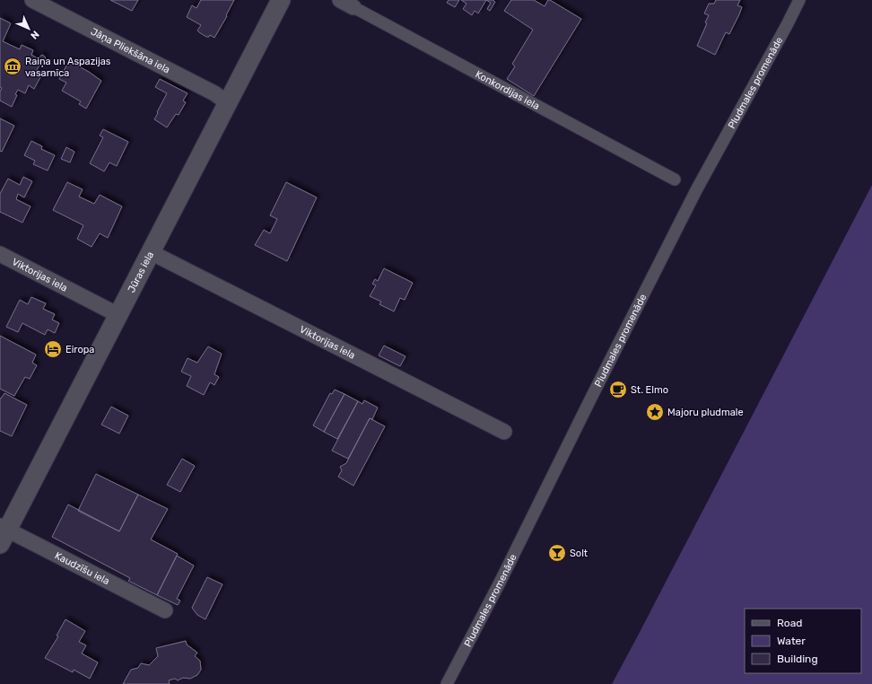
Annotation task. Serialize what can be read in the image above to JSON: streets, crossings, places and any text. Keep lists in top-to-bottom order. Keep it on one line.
{"streets":{"street":["Jāņa Pliekšāna iela","Pludmales promenāde","Konkordijas iela","Jūras iela","Viktorijas iela","Kaudzīšu iela"]},"crossings":[["Jāņa Pliekšāna iela","Jūras iela"],["Jūras iela","Viktorijas iela"],["Jūras iela","Kaudzīšu iela"]],"places":{"museum":["Raiņa un Aspazijas vasarnīca"],"hotel":["Eiropa"],"cafe":["St. Elmo"],"place":["Majoru pludmale"],"bar":["Solt"]},"legend":["Road","Water","Building"],"north":"bottom right"}
